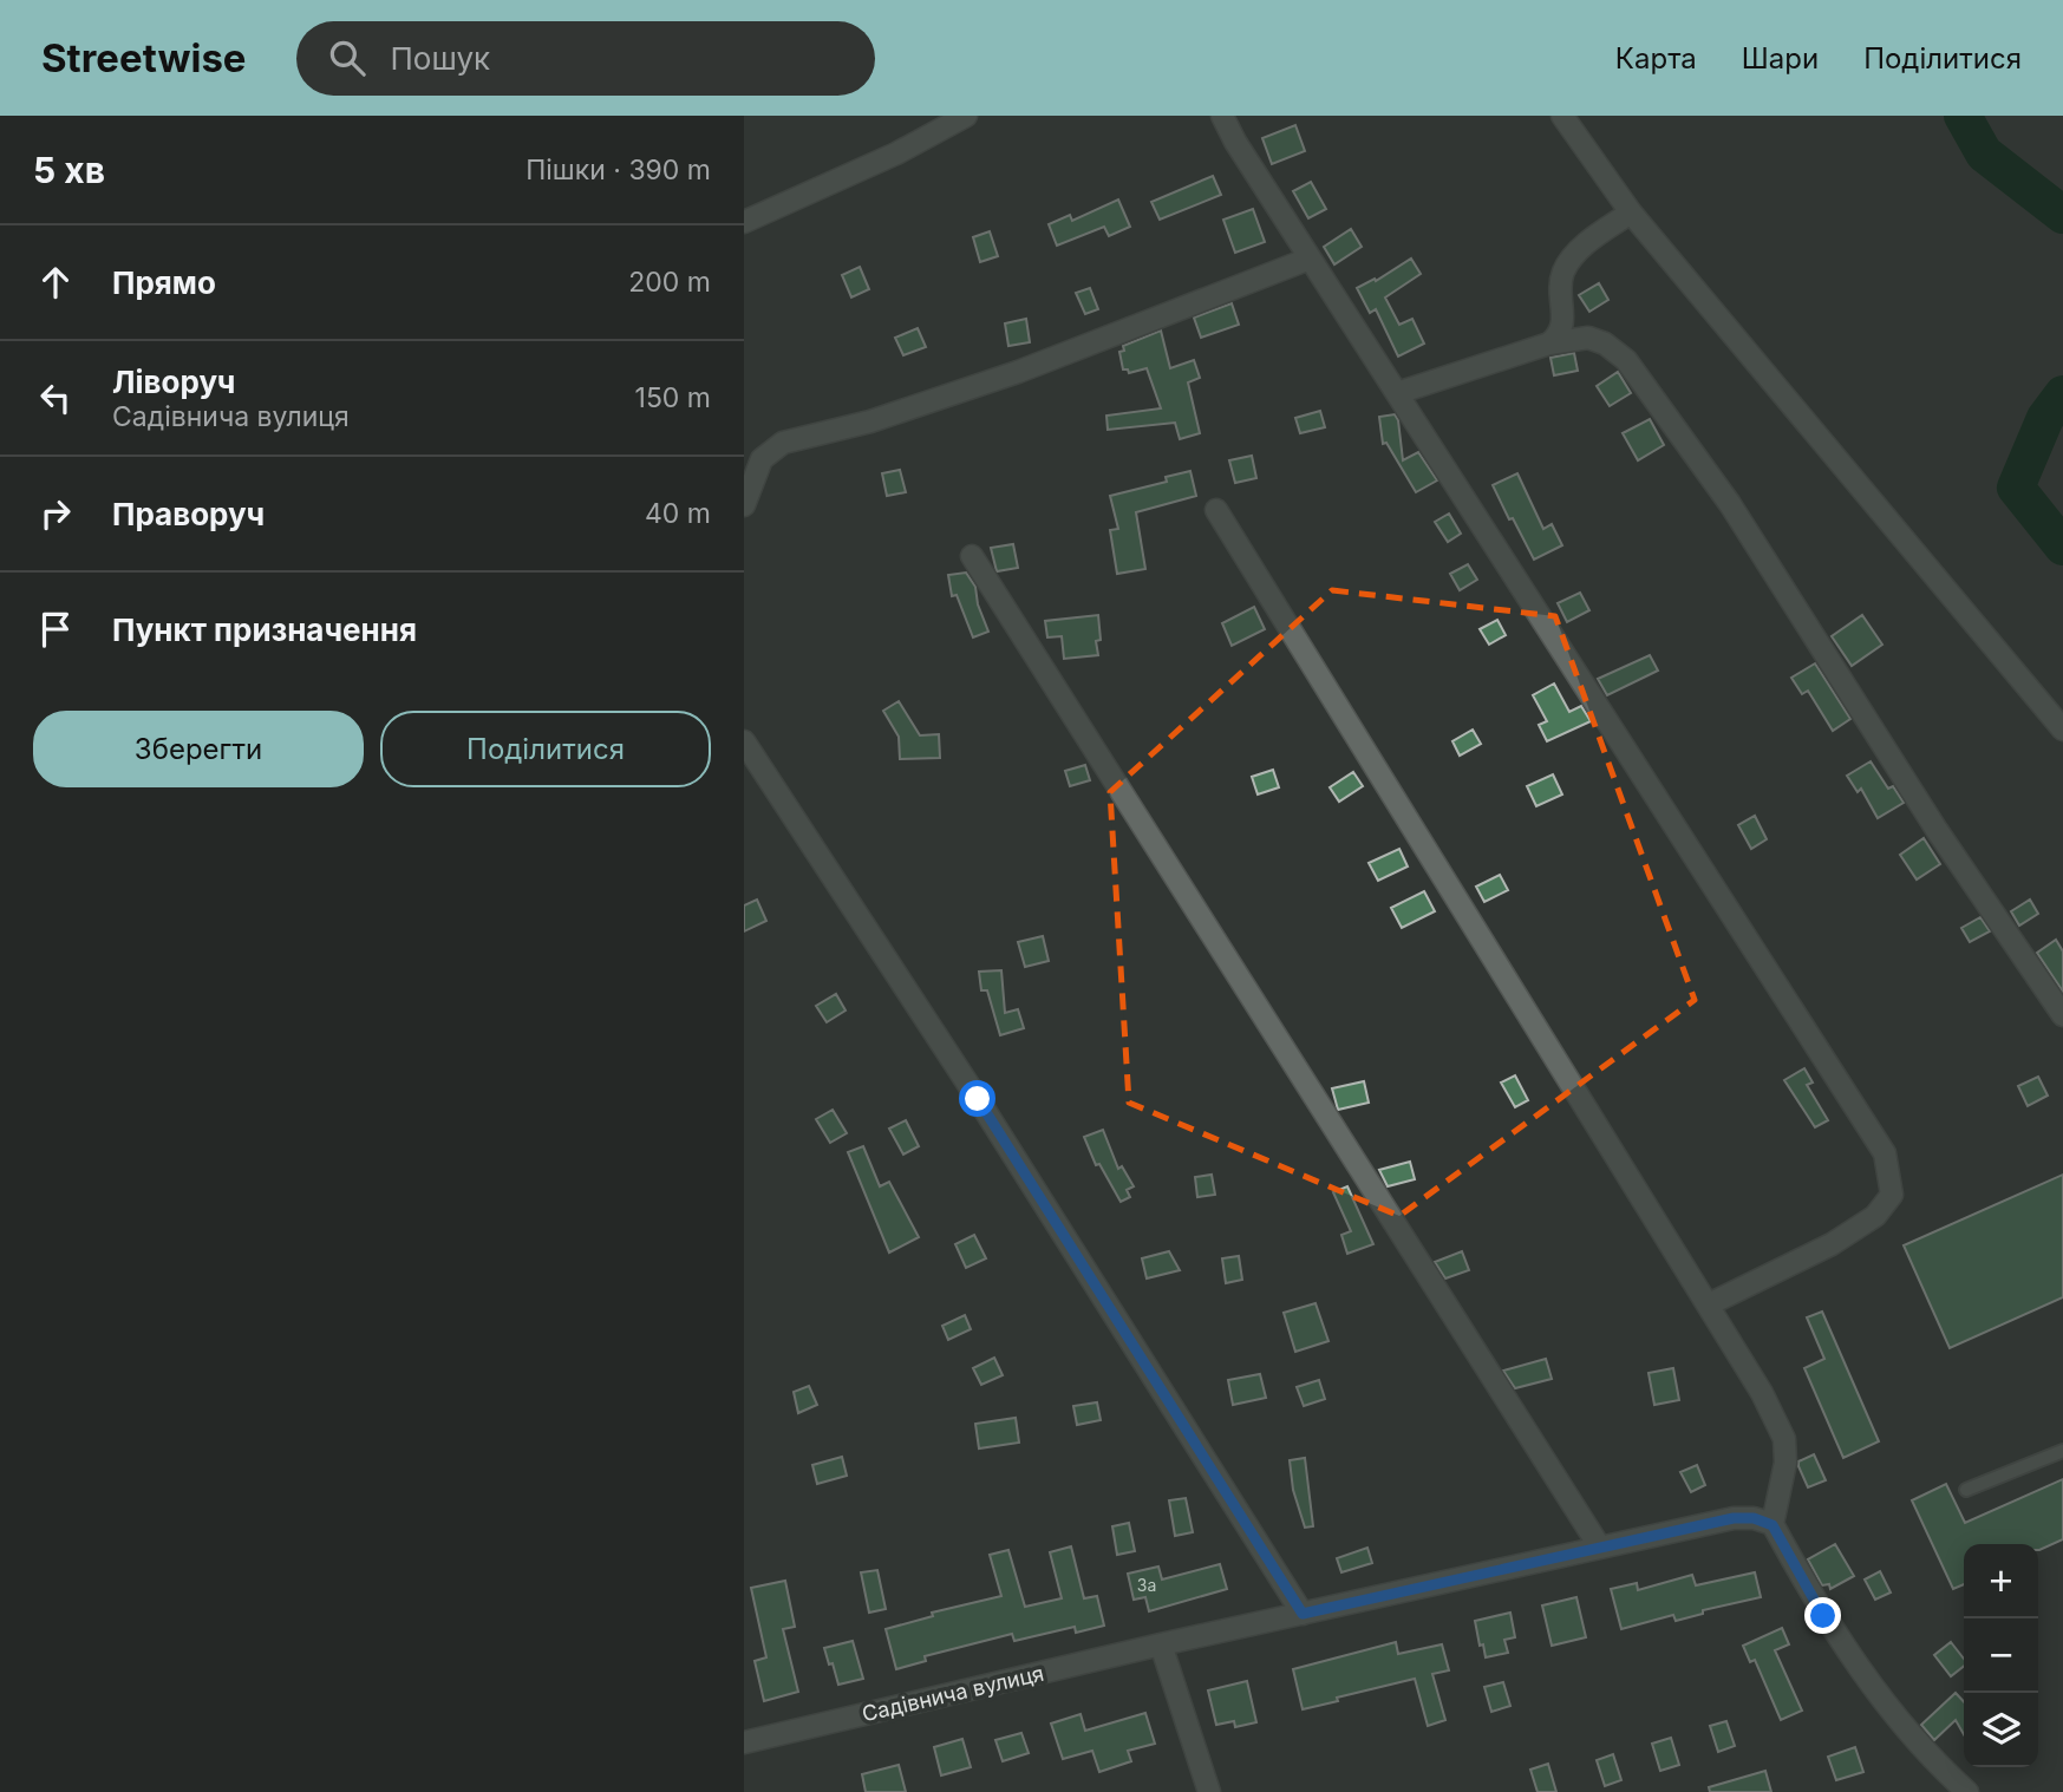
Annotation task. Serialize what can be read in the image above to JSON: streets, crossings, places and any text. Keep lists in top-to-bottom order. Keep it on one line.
{"streets":{"street":["Садівнича вулиця"]},"house_numbers":["3а"],"page":{"header":"Streetwise","search":"Пошук","nav":["Карта","Шари","Поділитися"],"heading":["5 хв","Пішки · 390 m"],"list":[["Прямо","200 m"],["Ліворуч","Садівнича вулиця","150 m"],["Праворуч","40 m"],"Пункт призначення"],"buttons":["Зберегти","Поділитися"],"map_buttons":["+","−"]}}
